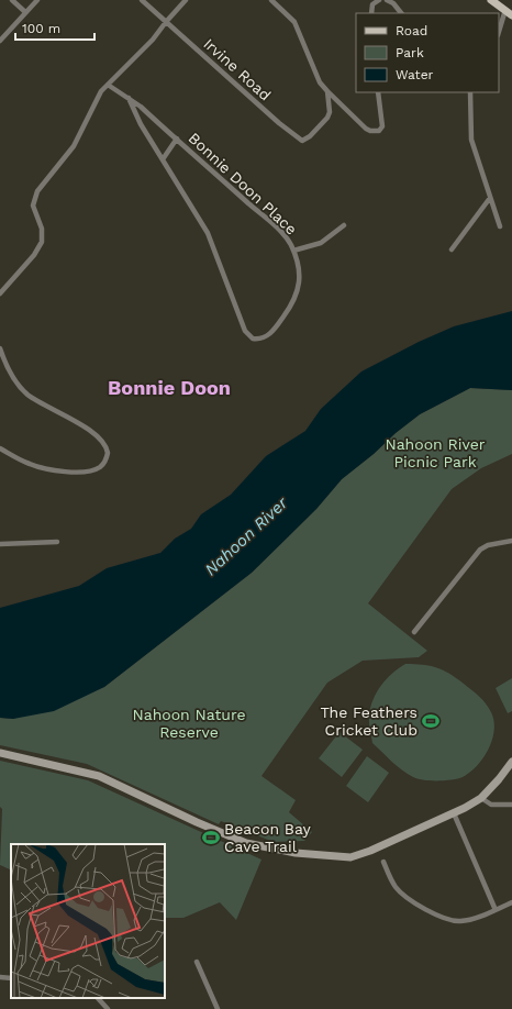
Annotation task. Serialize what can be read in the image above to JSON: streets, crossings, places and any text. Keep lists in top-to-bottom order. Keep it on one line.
{"streets":{"street":["Irvine Road","Bonnie Doon Place"]},"districts":["Bonnie Doon"],"water":["Nahoon River"],"parks":["Nahoon River Picnic Park","Nahoon Nature Reserve"],"places":{"sports":["The Feathers Cricket Club","Beacon Bay Cave Trail"]},"legend":["Road","Park","Water"],"scale_bar":"100 m"}
